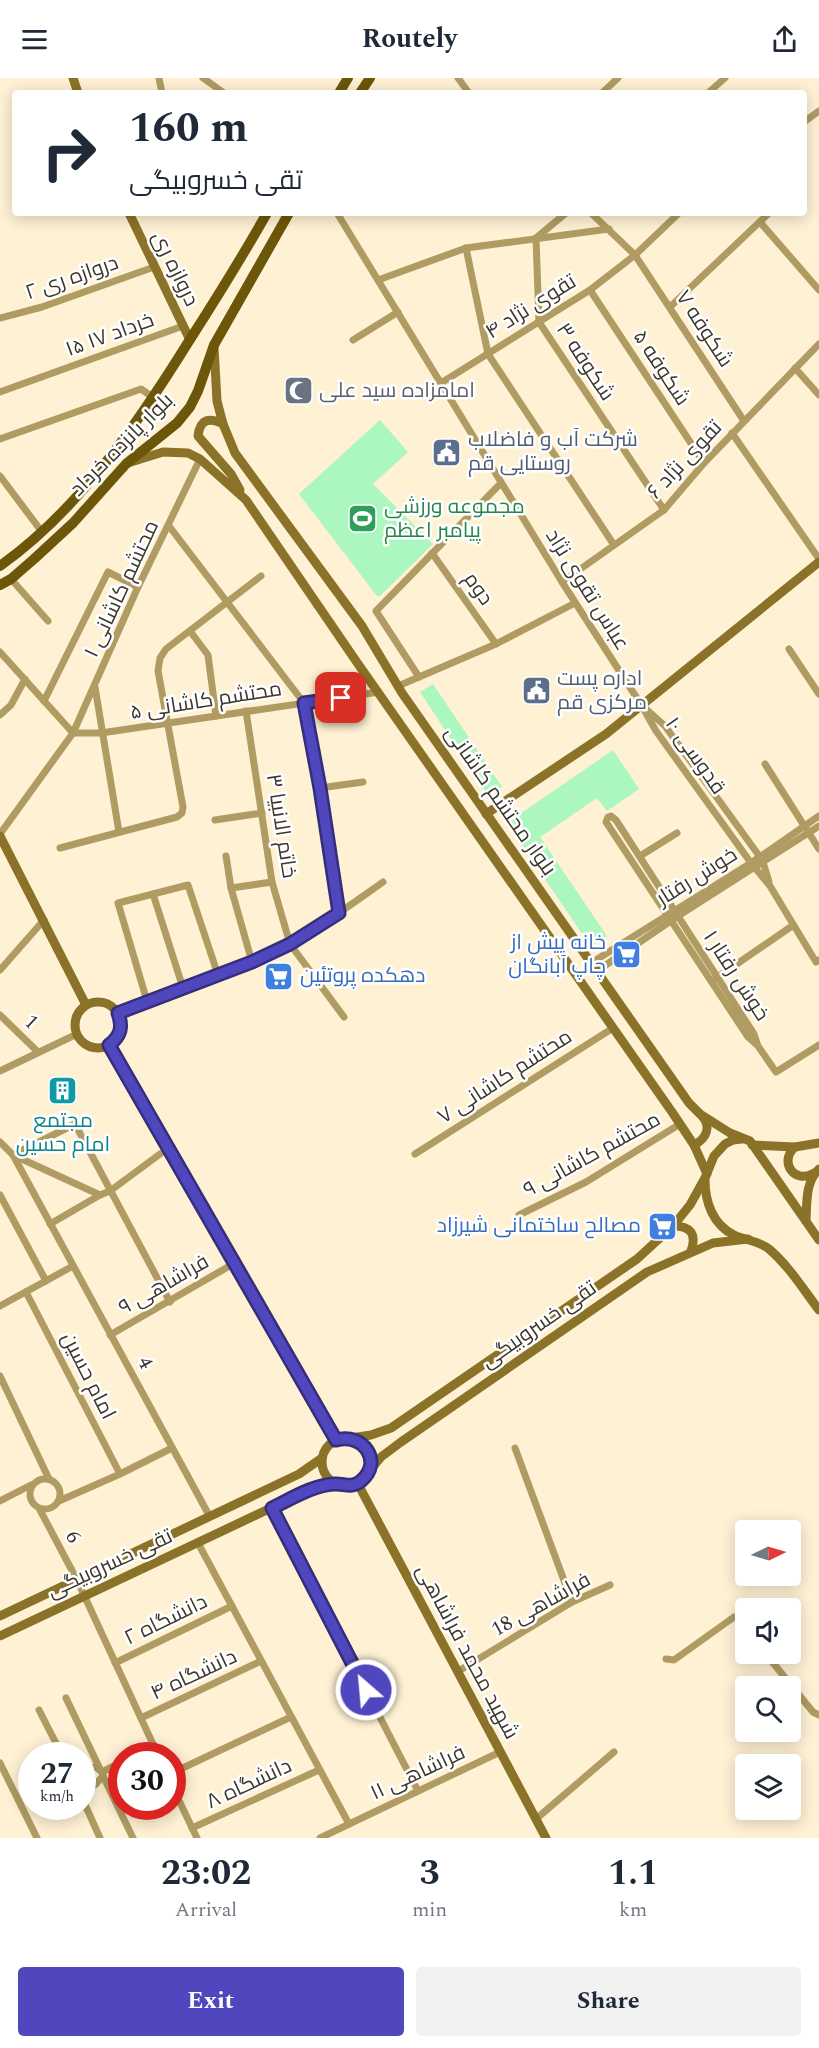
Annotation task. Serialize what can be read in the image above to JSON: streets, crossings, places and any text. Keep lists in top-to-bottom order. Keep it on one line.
{"streets":{"main road":["دروازه ری","بلوار پانزده خرداد","بلوار محتشم کاشانی","تقی خسروبیگی","شهید محمد فراشاهی"],"street":["دروازه ری ۲","تقوی نژاد ۴","شکوفه ۷","۱۵ خرداد ۱۷","شکوفه ۳","شکوفه ۵","تقوی نژاد ۶","محتشم کاشانی ۱","دوم","عباس تقوی نژاد","محتشم کاشانی ۵","قدوسی ۱۰","خاتم الانبیا ۳","خوش رفتار","خوش رفتار ۱","1","محتشم کاشانی ۷","محتشم کاشانی ۹","فراشاهی ۹","4","امام حسین","6","فراشاهی 18","دانشگاه ۲","دانشگاه ۴","فراشاهی ۱۱","دانشگاه ۸"]},"crossings":[["دروازه ری","دروازه ری ۲"],["دروازه ری","۱۵ خرداد ۱۷"],["دروازه ری","بلوار پانزده خرداد"],["تقوی نژاد ۴","شکوفه ۷"],["تقوی نژاد ۴","شکوفه ۳"],["تقوی نژاد ۴","شکوفه ۵"],["تقوی نژاد ۴","عباس تقوی نژاد"],["شکوفه ۷","تقوی نژاد ۶"],["شکوفه ۳","تقوی نژاد ۶"],["شکوفه ۵","تقوی نژاد ۶"],["بلوار پانزده خرداد","بلوار محتشم کاشانی"],["تقوی نژاد ۶","عباس تقوی نژاد"],["محتشم کاشانی ۱","محتشم کاشانی ۵"],["محتشم کاشانی ۱","بلوار محتشم کاشانی"],["عباس تقوی نژاد","قدوسی ۱۰"],["محتشم کاشانی ۵","بلوار محتشم کاشانی"],["محتشم کاشانی ۵","خاتم الانبیا ۳"],["قدوسی ۱۰","خوش رفتار"],["بلوار محتشم کاشانی","خوش رفتار"],["بلوار محتشم کاشانی","محتشم کاشانی ۷"],["بلوار محتشم کاشانی","محتشم کاشانی ۹"],["بلوار محتشم کاشانی","تقی خسروبیگی"],["خوش رفتار","خوش رفتار ۱"],["فراشاهی ۹","4"],["تقی خسروبیگی","4"],["تقی خسروبیگی","6"],["تقی خسروبیگی","شهید محمد فراشاهی"],["6","دانشگاه ۲"],["6","دانشگاه ۴"],["فراشاهی 18","شهید محمد فراشاهی"],["شهید محمد فراشاهی","فراشاهی ۱۱"]],"places":{"mosque":["امامزاده سید علی"],"public building":["شرکت آب و فاضلاب روستایی قم","اداره پست مرکزی قم"],"sports":["مجموعه ورزشی پیامبر اعظم"],"supermarket":["خانه پیش از چاپ آبانگان","دهکده پروتئین","مصالح ساختمانی شیرزاد"],"building":["مجتمع امام حسین"]},"north":"right","page":{"header":"Routely","turn":["160 m","تقی خسروبیگی"],"speed":"27 km/h","limit":"30","eta":["23:02","Arrival","3","min","1.1","km"],"buttons":["Exit","Share"]}}
